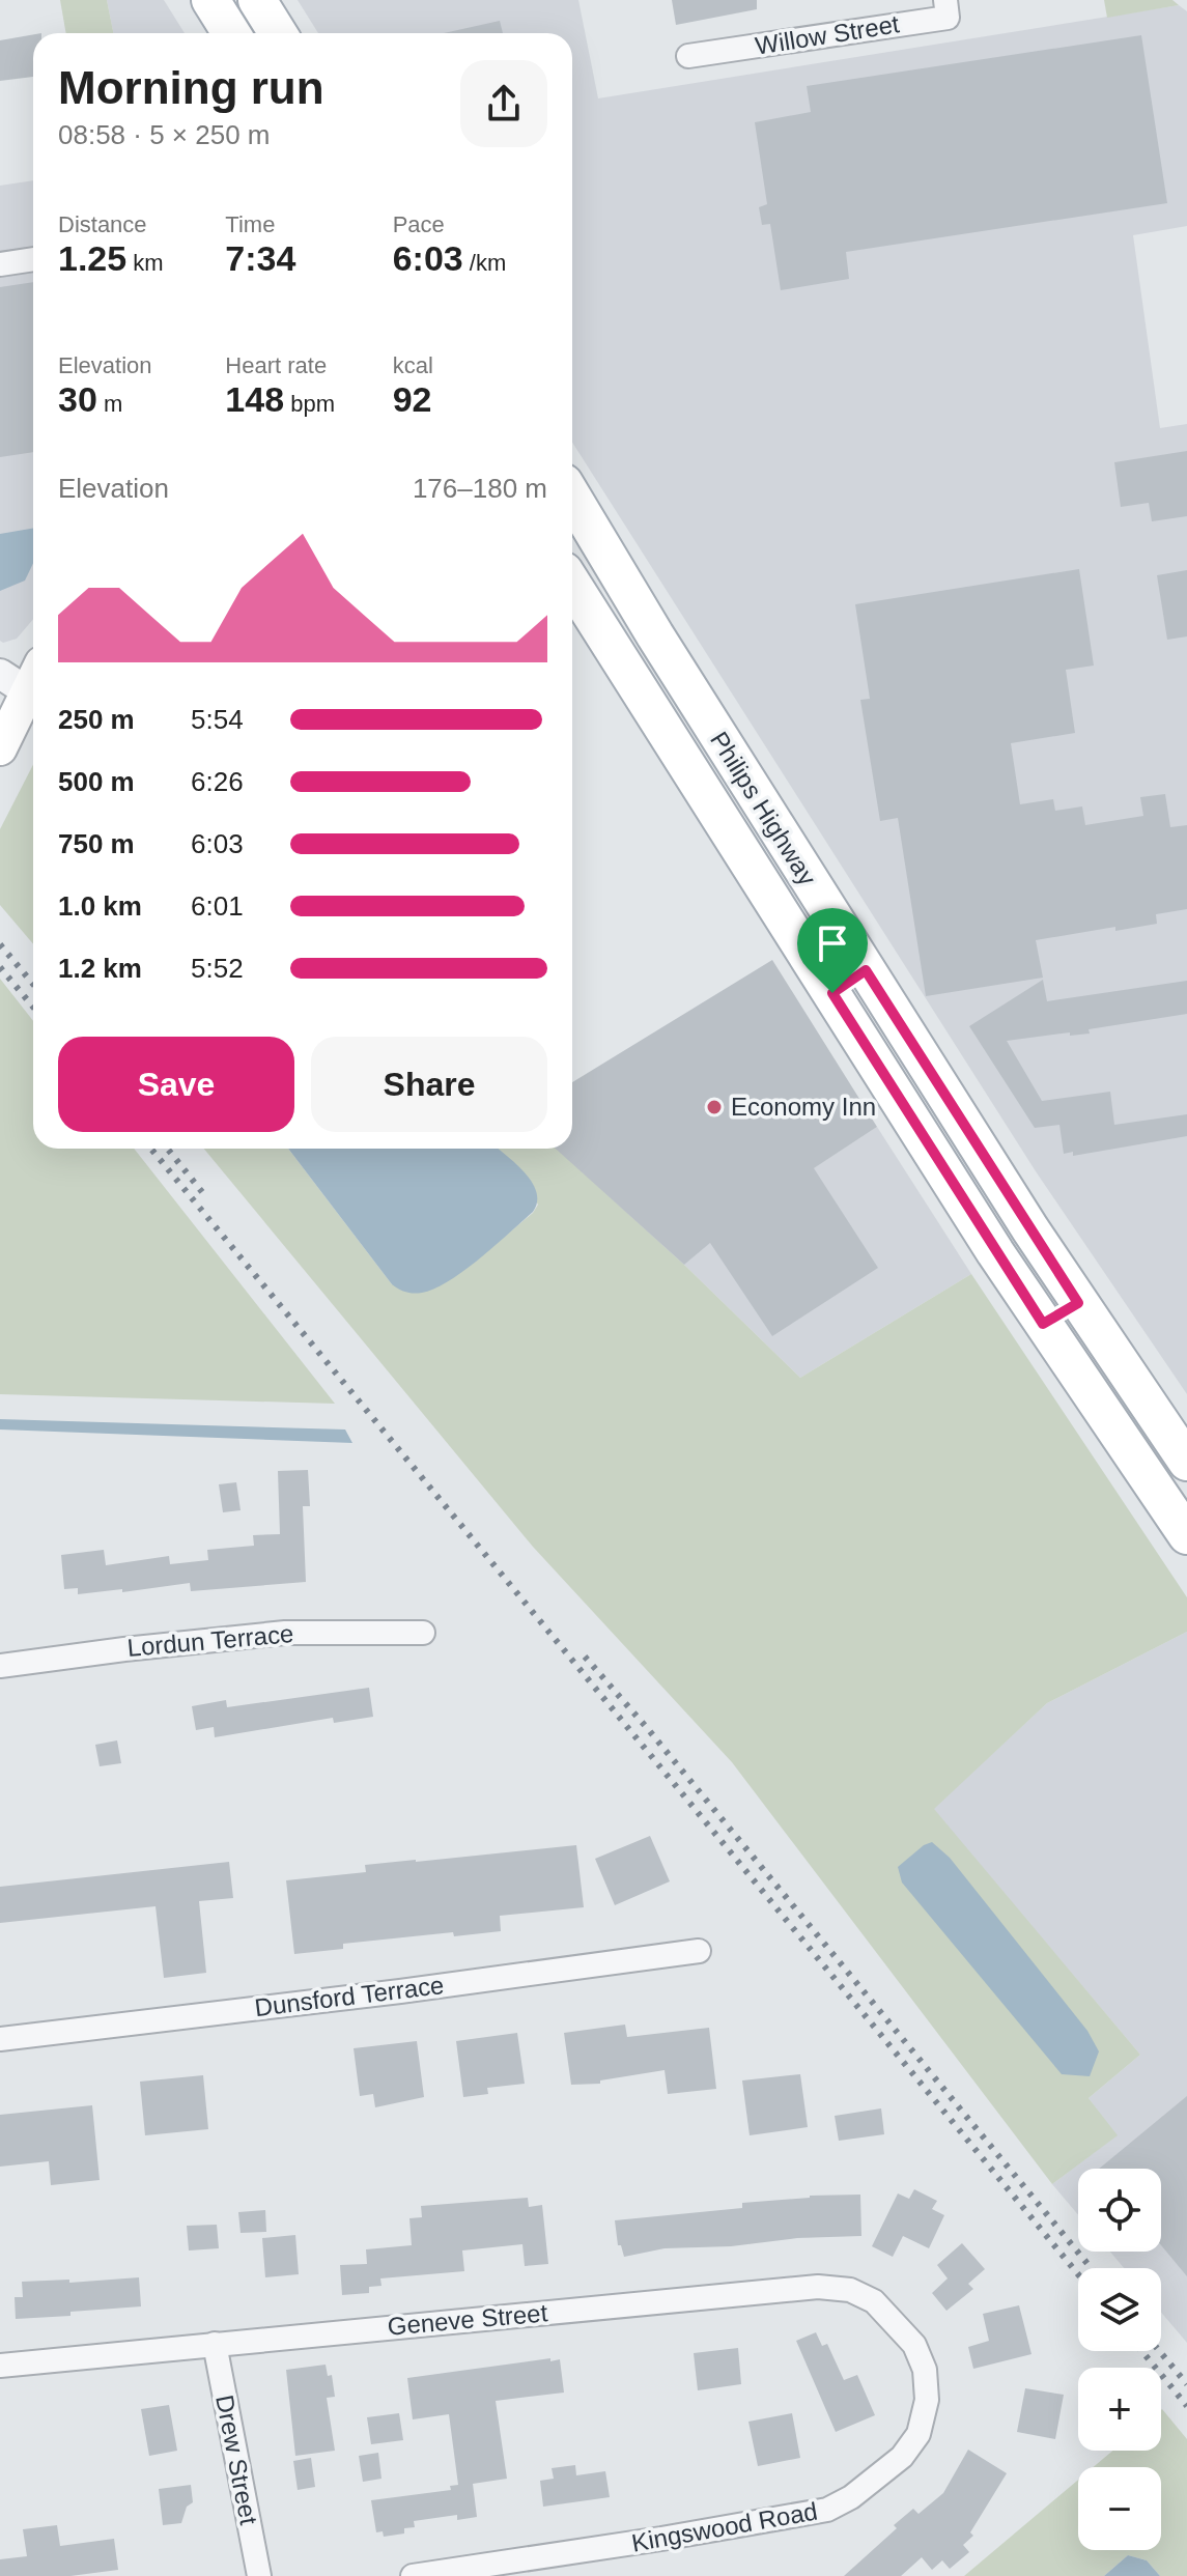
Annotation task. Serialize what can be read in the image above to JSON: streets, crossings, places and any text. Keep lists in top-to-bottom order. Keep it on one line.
{"streets":{"main road":["Philips Highway"],"street":["Willow Street","Lordun Terrace","Dunsford Terrace","Geneve Street","Drew Street","Kingswood Road"]},"crossings":[["Geneve Street","Drew Street"],["Geneve Street","Kingswood Road"]],"places":["Economy Inn"],"page":{"heading":["Morning run","08:58 · 5 × 250 m"],"stats":[["Distance","1.25 km"],["Time","7:34"],["Pace","6:03 /km"],["Elevation","30 m"],["Heart rate","148 bpm"],["kcal","92"]],"chart":["Elevation","176–180 m"],"list":[{"name":"250 m","note":"5:54"},{"name":"500 m","note":"6:26"},{"name":"750 m","note":"6:03"},{"name":"1.0 km","note":"6:01"},{"name":"1.2 km","note":"5:52"}],"buttons":["Save","Share"],"map_buttons":["+","−"]}}
